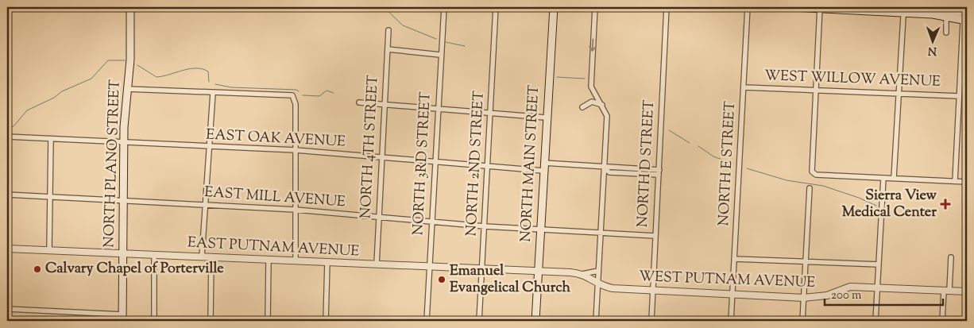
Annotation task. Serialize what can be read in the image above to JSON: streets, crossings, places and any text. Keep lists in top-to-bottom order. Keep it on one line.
{"streets":{"main road":["NORTH PLANO STREET","NORTH MAIN STREET"],"street":["WEST WILLOW AVENUE","EAST OAK AVENUE","NORTH 4TH STREET","NORTH 3RD STREET","NORTH 2ND STREET","NORTH D STREET","NORTH E STREET","EAST MILL AVENUE","EAST PUTNAM AVENUE","WEST PUTNAM AVENUE"]},"crossings":[["WEST WILLOW AVENUE","NORTH E STREET"],["EAST OAK AVENUE","NORTH 4TH STREET"],["EAST OAK AVENUE","NORTH PLANO STREET"],["EAST OAK AVENUE","NORTH 3RD STREET"],["EAST OAK AVENUE","NORTH 2ND STREET"],["EAST OAK AVENUE","NORTH MAIN STREET"],["EAST OAK AVENUE","NORTH D STREET"],["NORTH 4TH STREET","EAST MILL AVENUE"],["NORTH 4TH STREET","EAST PUTNAM AVENUE"],["NORTH PLANO STREET","EAST MILL AVENUE"],["NORTH PLANO STREET","EAST PUTNAM AVENUE"],["NORTH 3RD STREET","EAST MILL AVENUE"],["NORTH 3RD STREET","EAST PUTNAM AVENUE"],["NORTH 2ND STREET","EAST MILL AVENUE"],["NORTH 2ND STREET","EAST PUTNAM AVENUE"],["NORTH MAIN STREET","EAST MILL AVENUE"],["NORTH MAIN STREET","EAST PUTNAM AVENUE"],["NORTH MAIN STREET","WEST PUTNAM AVENUE"],["NORTH D STREET","EAST MILL AVENUE"],["NORTH D STREET","WEST PUTNAM AVENUE"],["NORTH E STREET","WEST PUTNAM AVENUE"],["EAST PUTNAM AVENUE","WEST PUTNAM AVENUE"]],"places":{"health":["Sierra View Medical Center"],"other":["Calvary Chapel of Porterville","Emanuel Evangelical Church"]},"scale_bar":"200 m","north":"bottom"}
